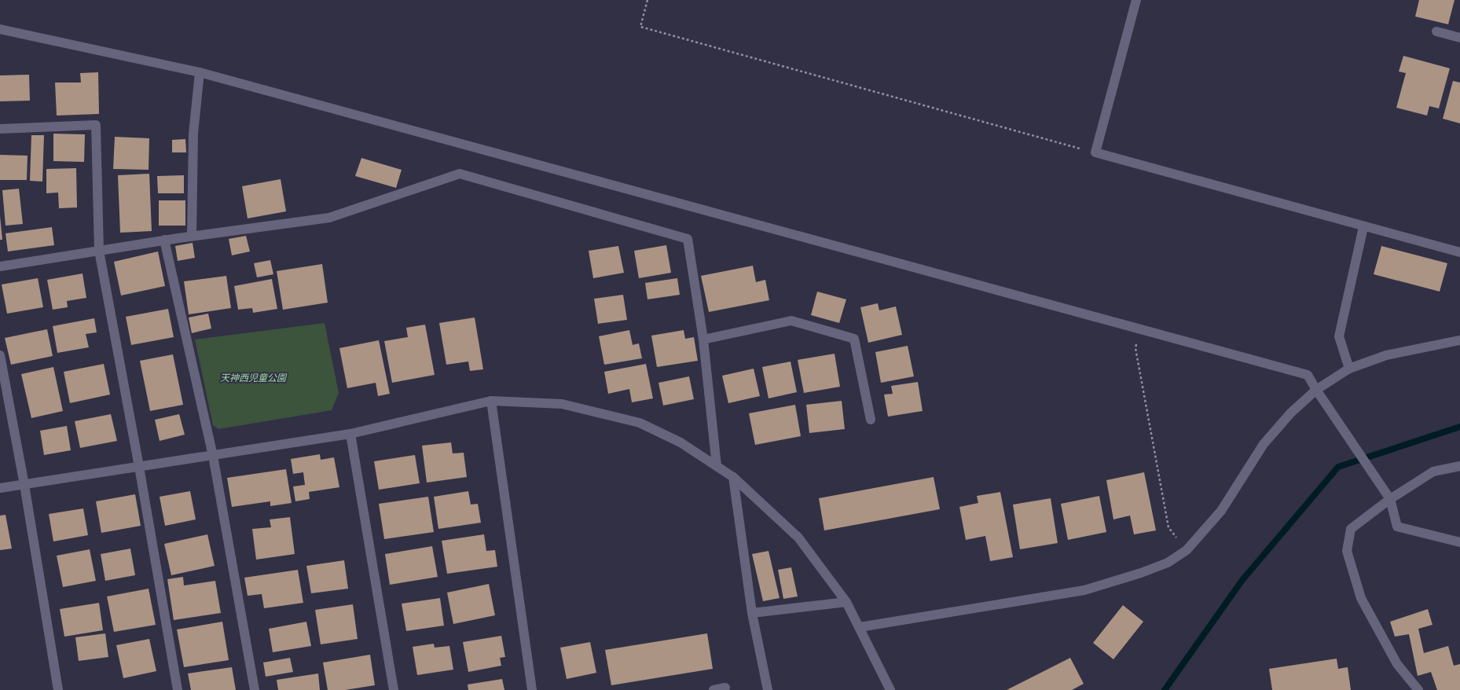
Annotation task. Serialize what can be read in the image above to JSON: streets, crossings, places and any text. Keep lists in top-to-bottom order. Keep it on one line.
{"parks":["天神西児童公園"]}
